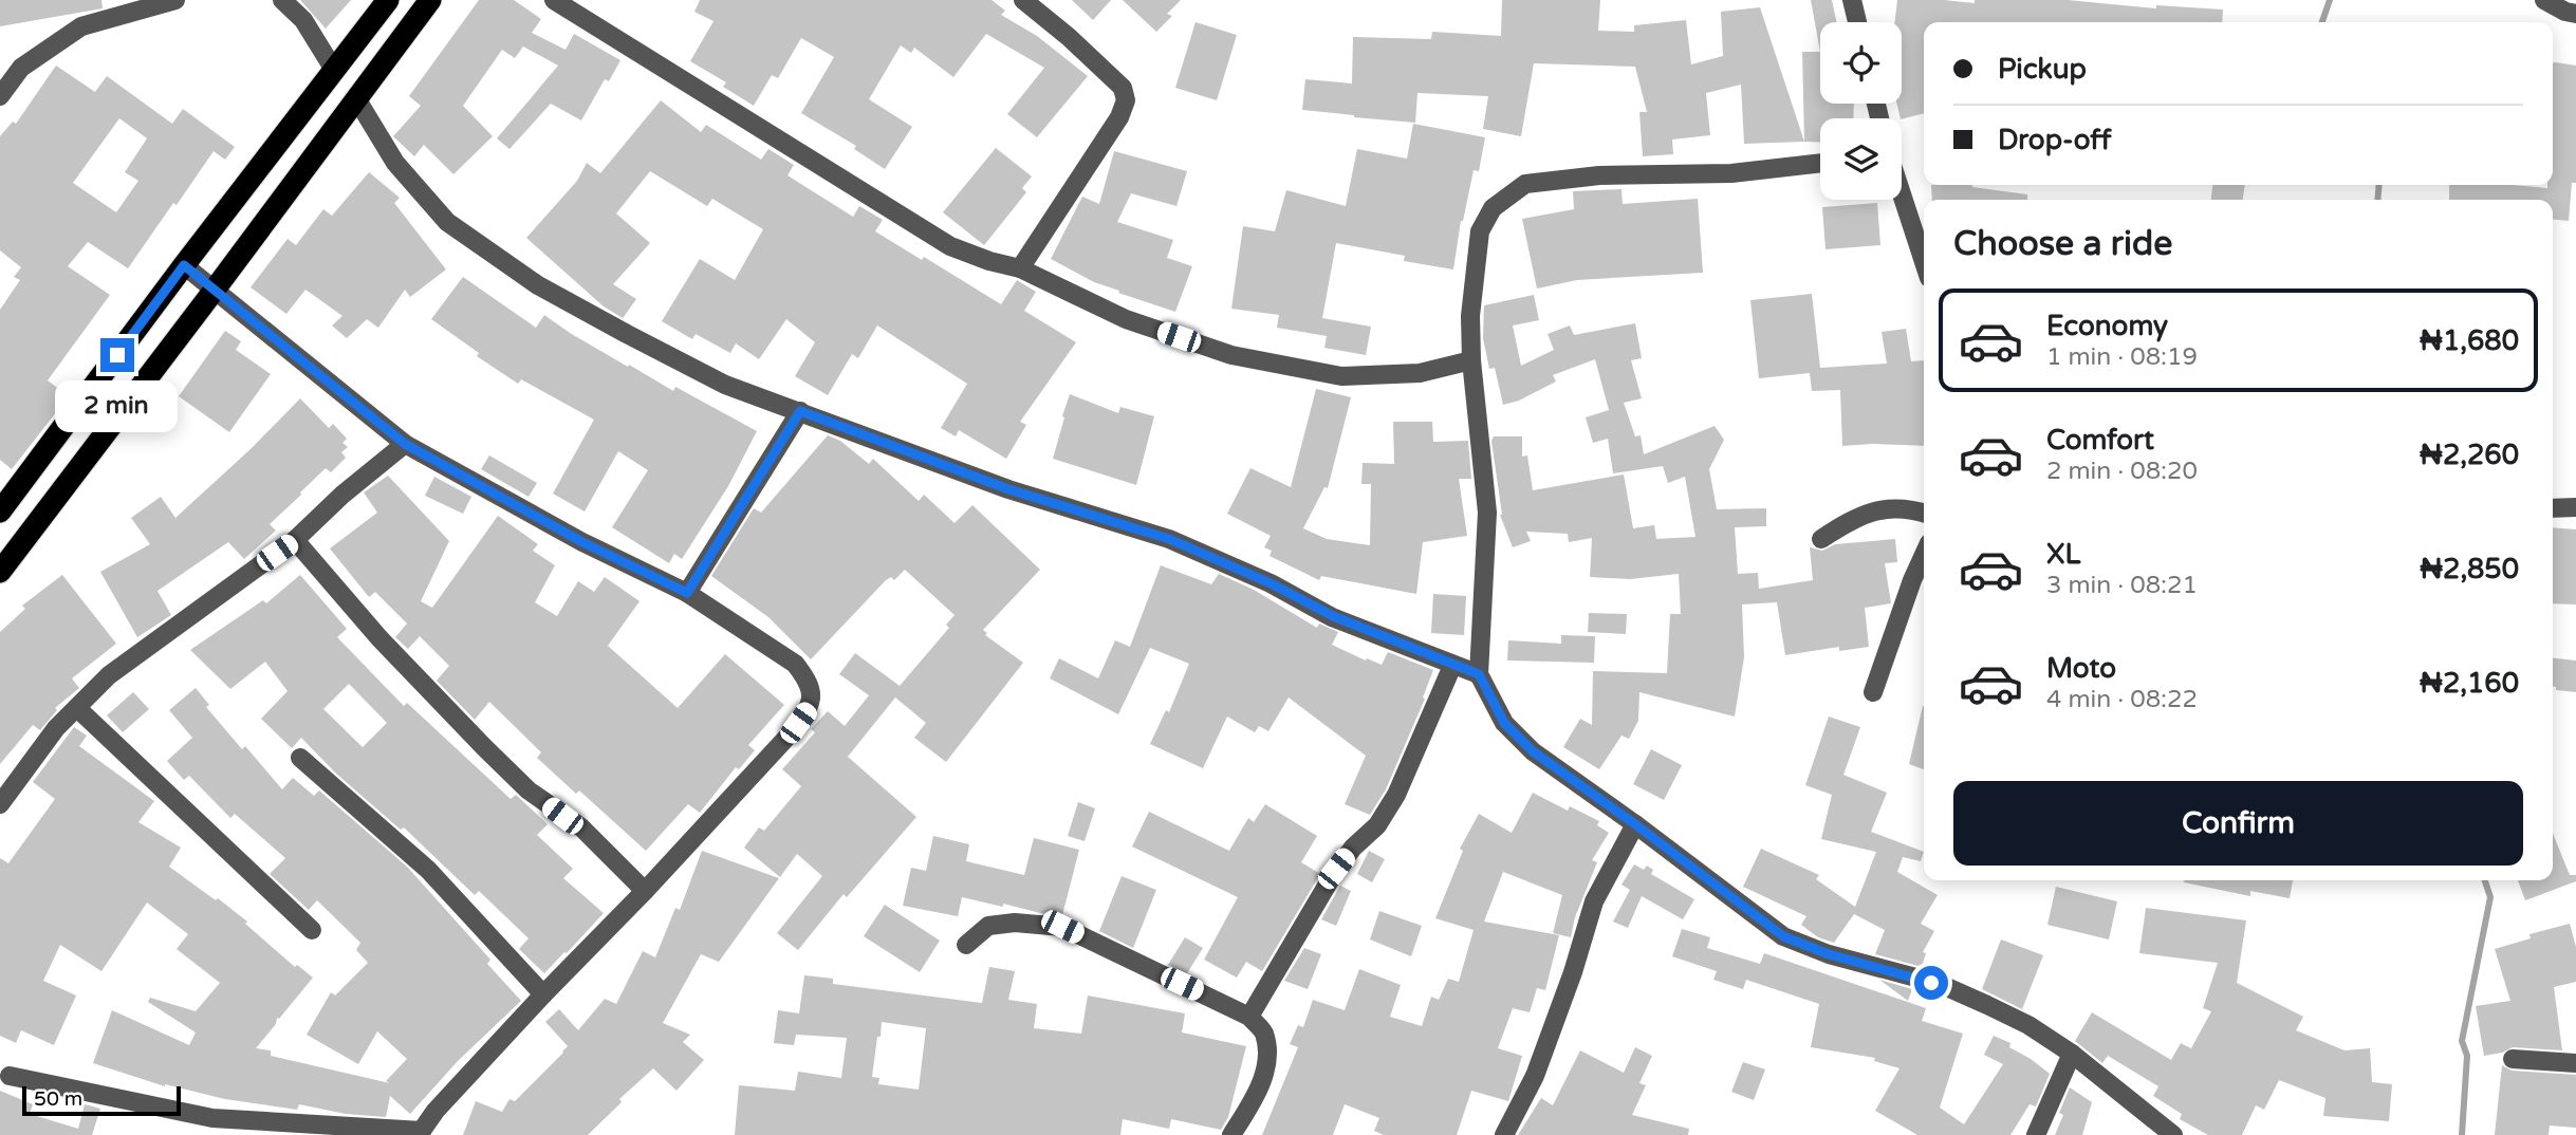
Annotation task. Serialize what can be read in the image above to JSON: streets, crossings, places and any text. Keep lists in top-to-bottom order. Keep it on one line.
{"scale_bar":"50 m","page":{"banner":["Pickup","Drop-off"],"heading":"Choose a ride","list":[{"name":"Economy","note":"1 min · 08:19","value":"₦1,680"},{"name":"Comfort","note":"2 min · 08:20","value":"₦2,260"},{"name":"XL","note":"3 min · 08:21","value":"₦2,850"},{"name":"Moto","note":"4 min · 08:22","value":"₦2,160"}],"bubble":"2 min","buttons":"Confirm","scale":"50 m"}}
